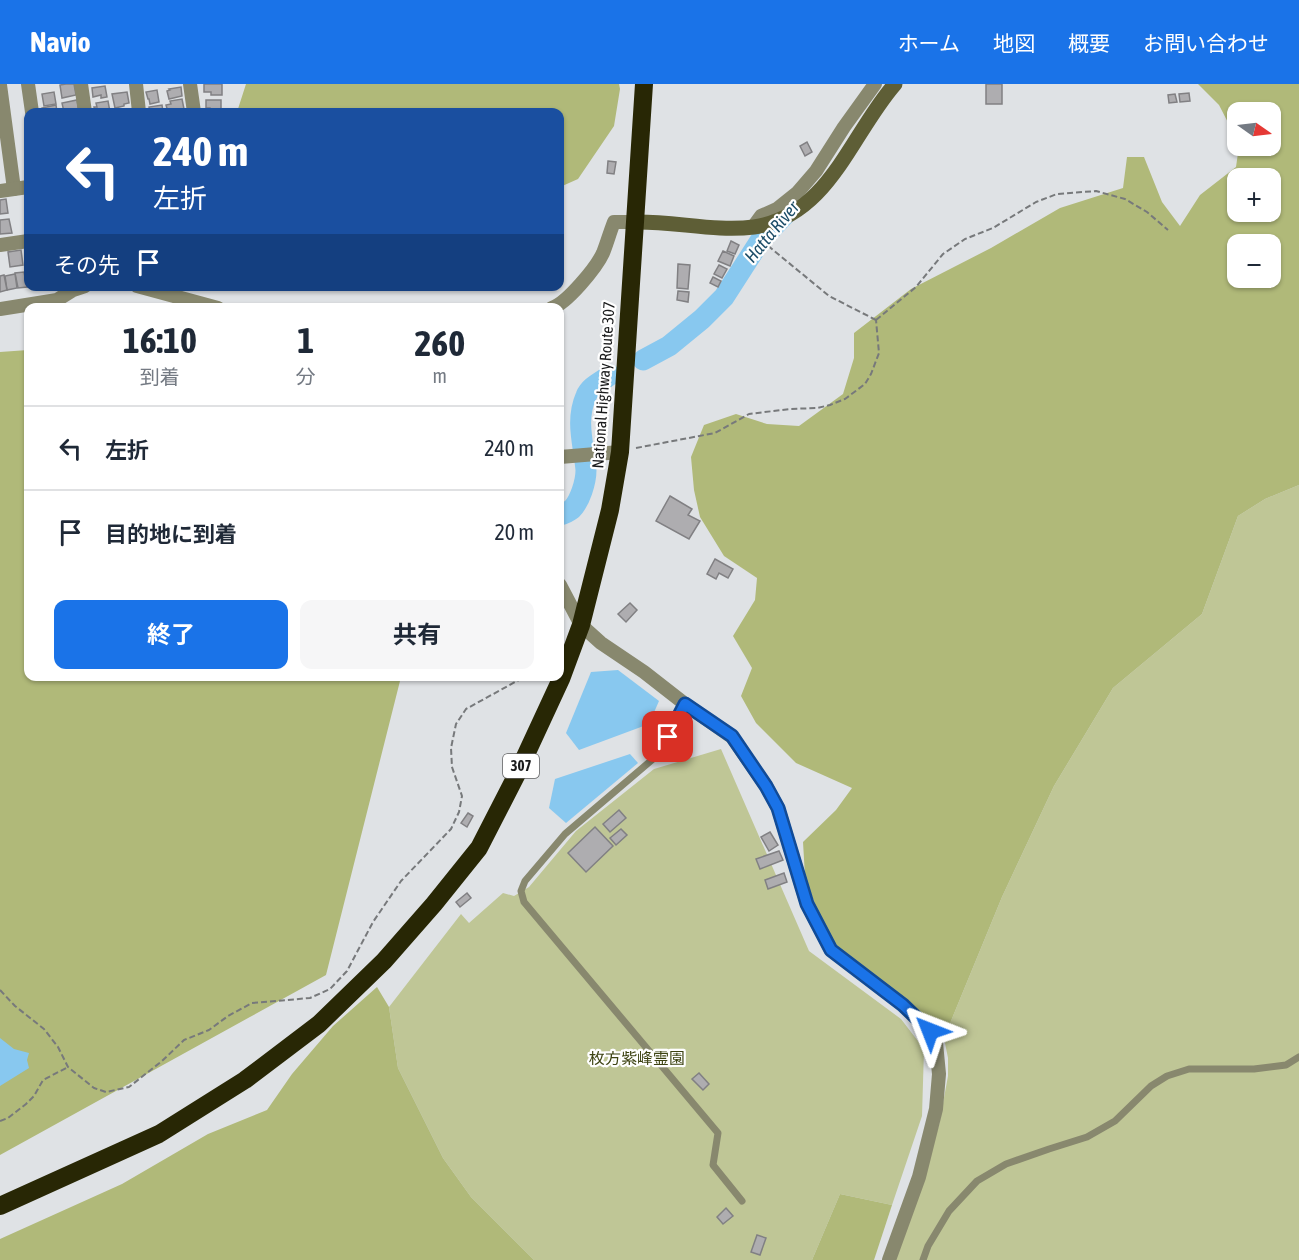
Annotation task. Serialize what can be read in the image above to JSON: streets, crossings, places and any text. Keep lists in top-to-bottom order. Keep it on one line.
{"streets":{"highway":["National Highway Route 307","307"]},"water":["Hatta River"],"parks":["枚方紫峰霊園"],"north":"right","page":{"header":"Navio","nav":["ホーム","地図","概要","お問い合わせ"],"map_buttons":["+","−"],"turn":["240 m","左折"],"then":"その先","eta":["16:10","到着","1","分","260","m"],"list":[{"name":"左折","value":"240 m"},{"name":"目的地に到着","value":"20 m"}],"buttons":["終了","共有"]}}
